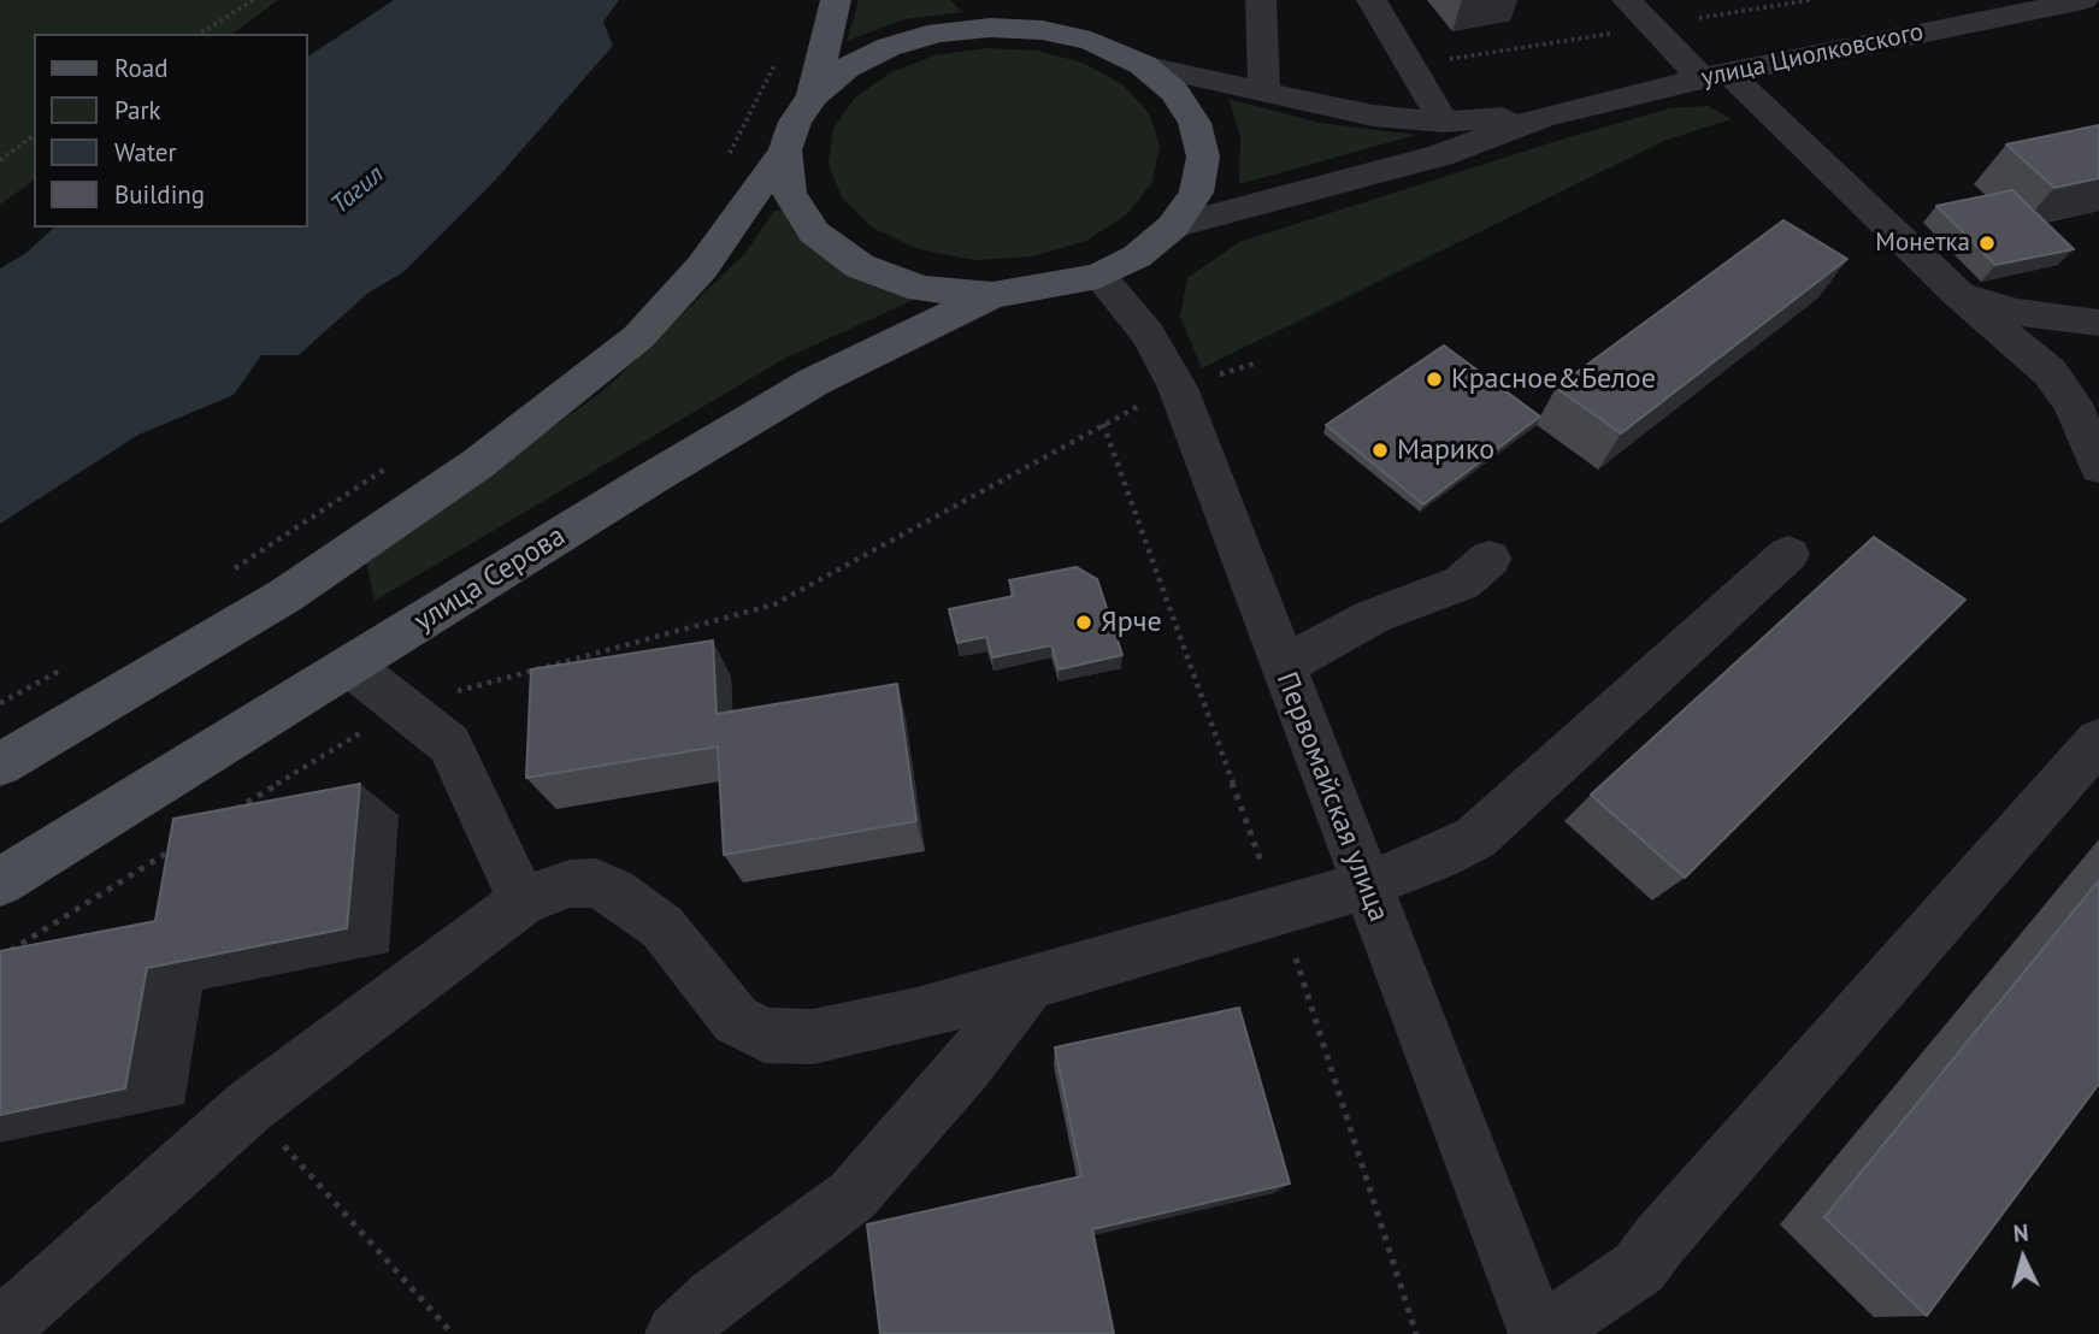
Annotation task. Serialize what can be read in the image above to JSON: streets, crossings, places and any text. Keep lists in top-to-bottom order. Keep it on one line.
{"streets":{"main road":["улица Серова"],"street":["улица Циолковского","Первомайская улица"]},"water":["Тагил"],"places":["Монетка","Красное&Белое","Марико","Ярче"],"legend":["Road","Park","Water","Building"],"north":"top"}
